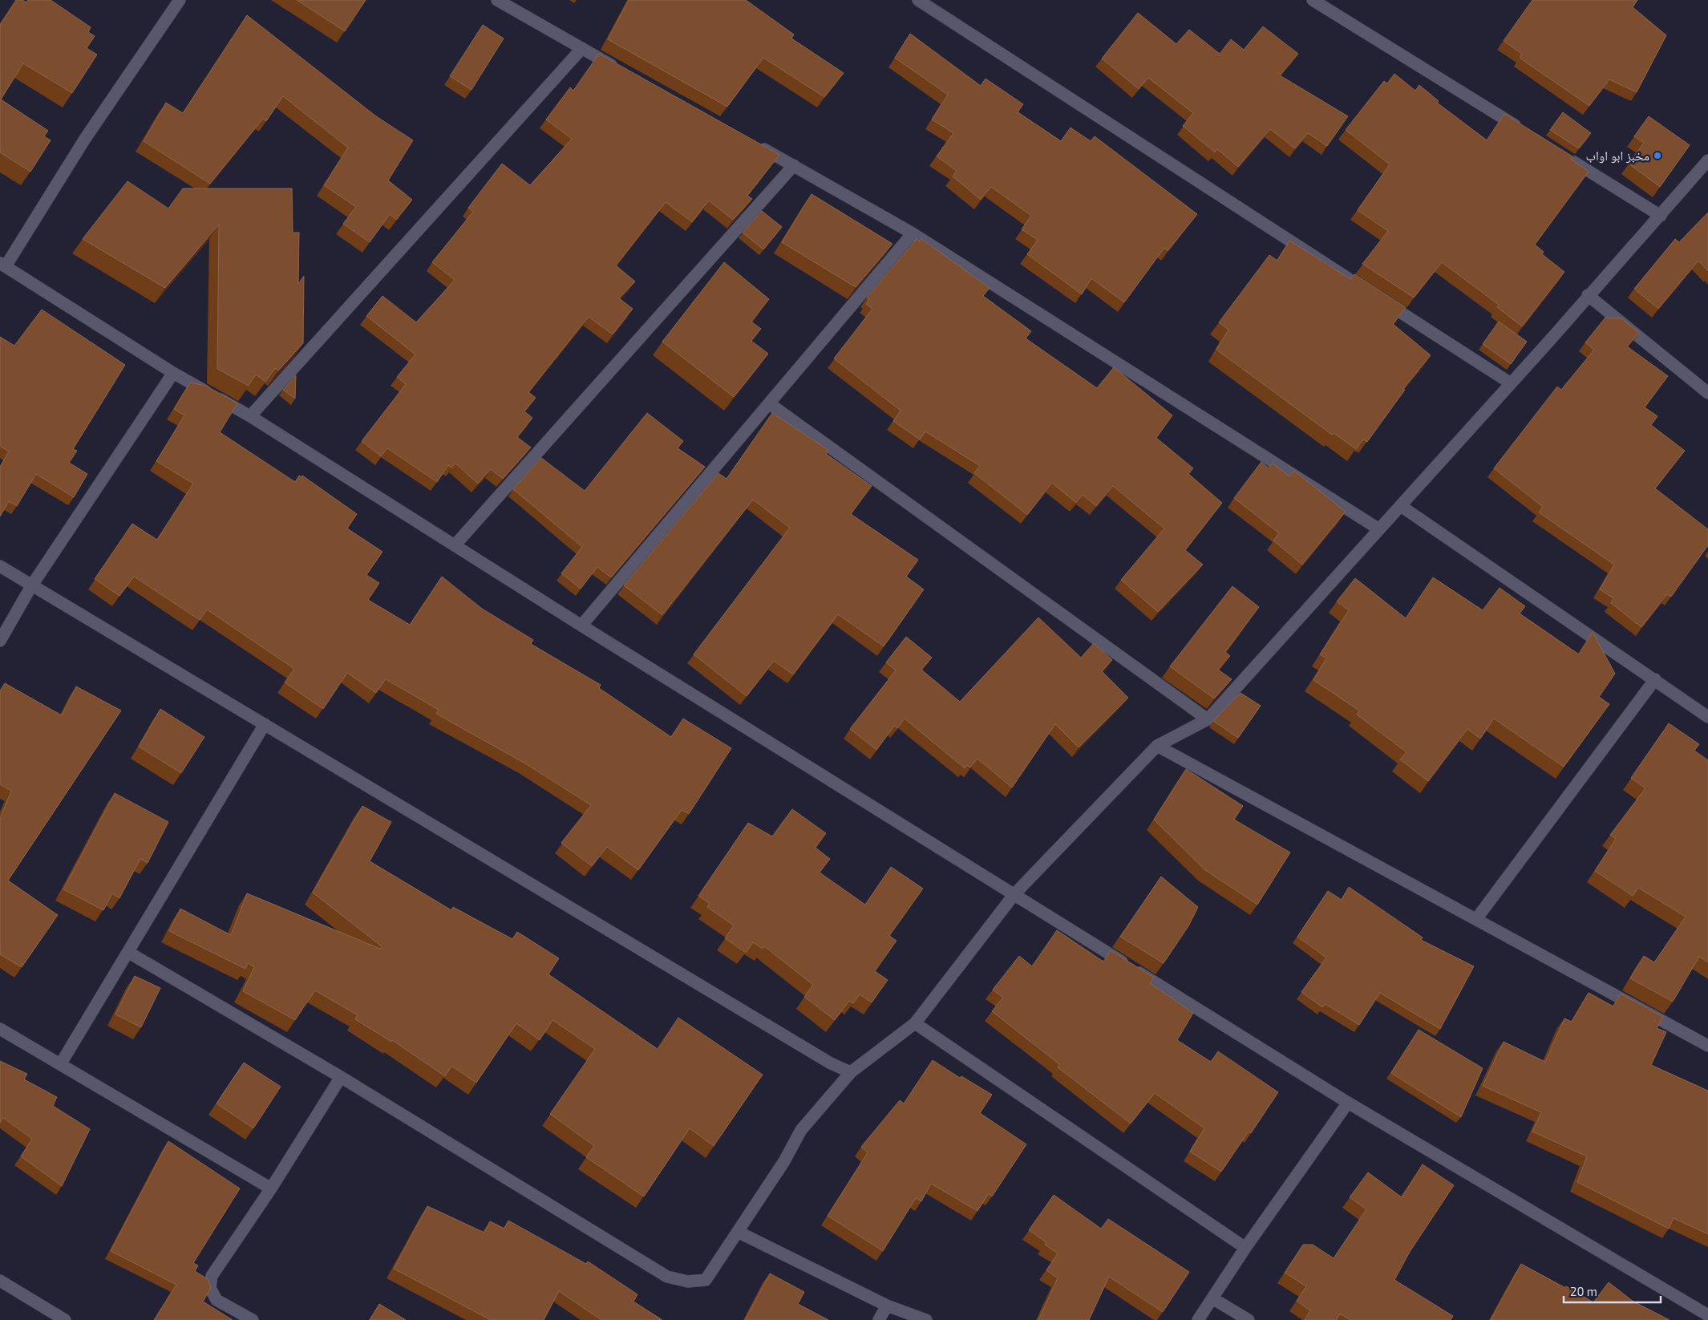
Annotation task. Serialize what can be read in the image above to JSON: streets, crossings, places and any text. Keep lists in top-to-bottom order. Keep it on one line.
{"places":["مخبز ابو اواب"],"scale_bar":"20 m"}
